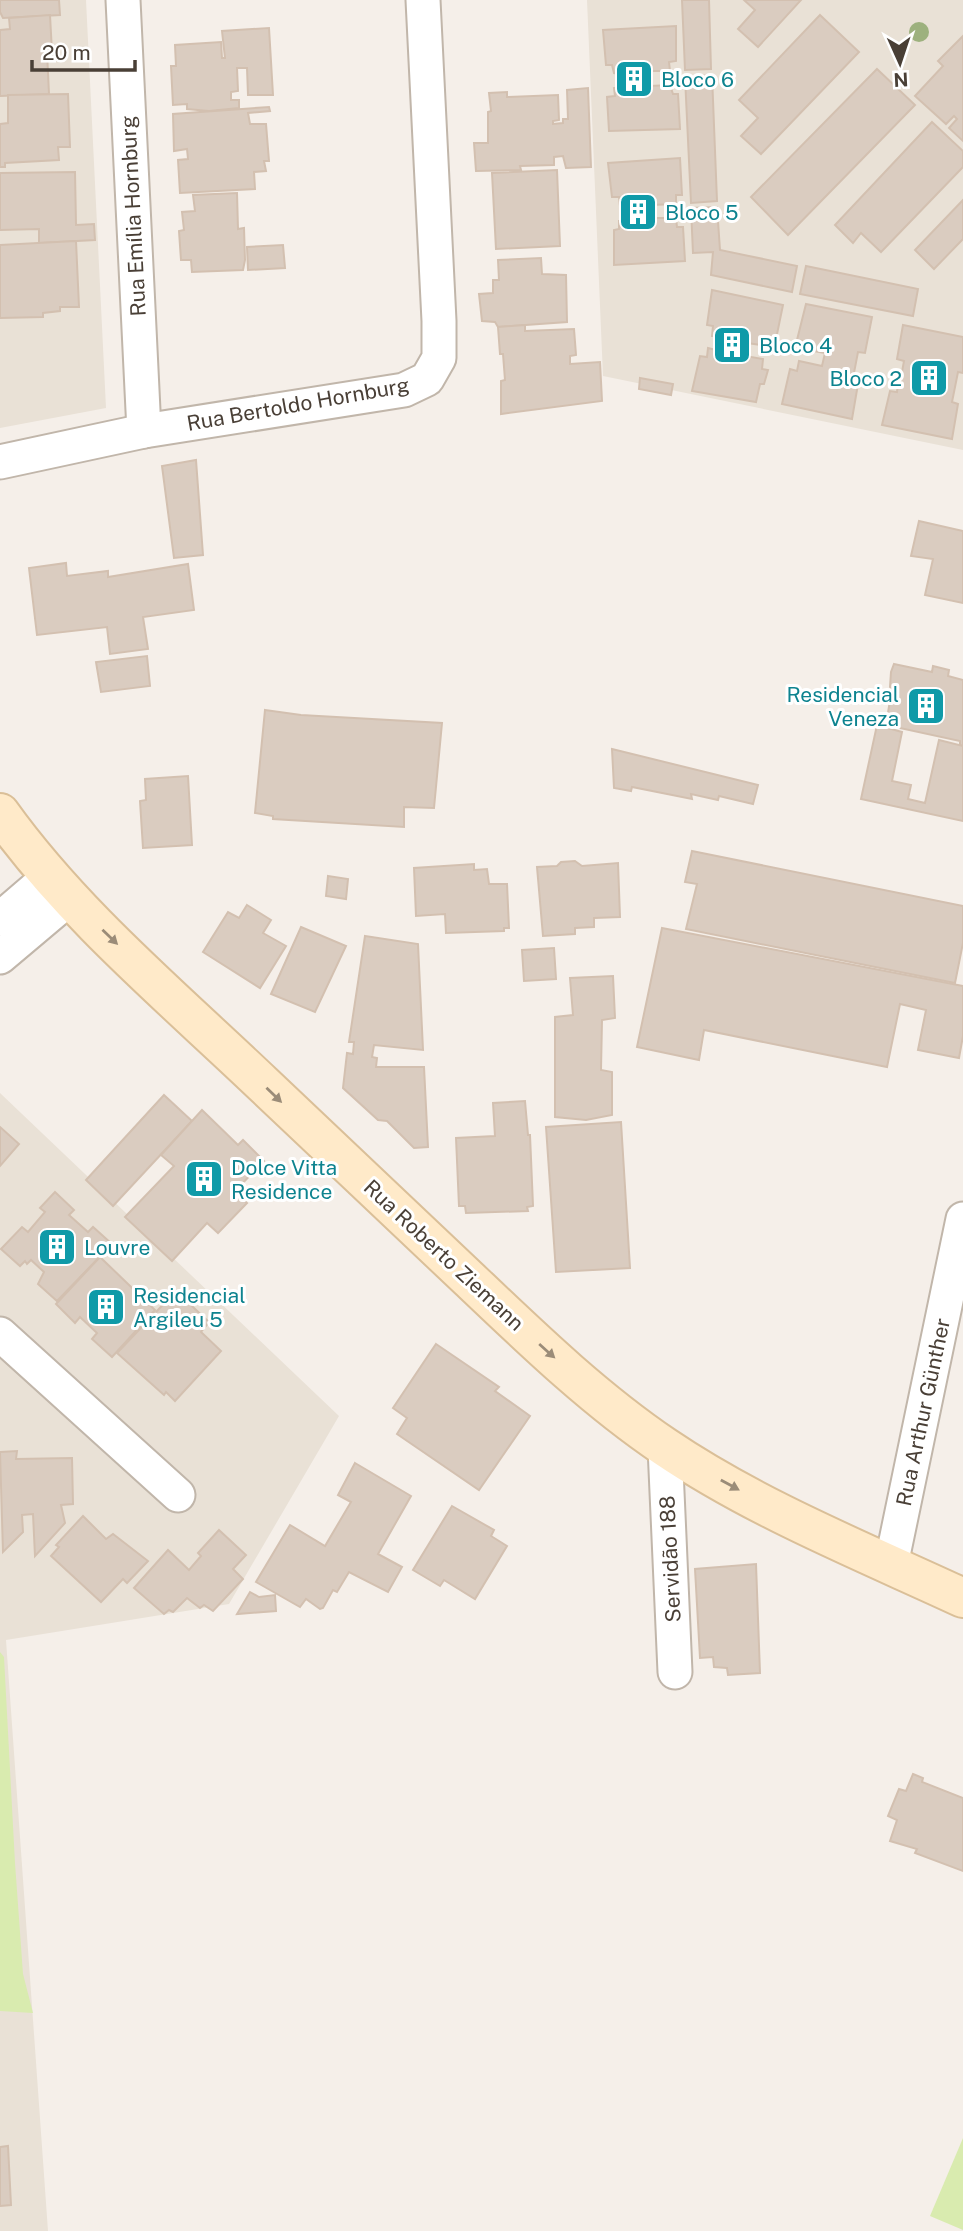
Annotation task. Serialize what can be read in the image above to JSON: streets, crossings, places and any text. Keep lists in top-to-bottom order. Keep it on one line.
{"streets":{"main road":["Rua Roberto Ziemann"],"street":["Rua Emília Hornburg","Rua Bertoldo Hornburg","Rua Arthur Günther","Servidão 188"]},"crossings":[["Rua Emília Hornburg","Rua Bertoldo Hornburg"],["Rua Roberto Ziemann","Rua Arthur Günther"],["Rua Roberto Ziemann","Servidão 188"]],"one_way":["Rua Roberto Ziemann"],"places":{"building":["Bloco 6","Bloco 5","Bloco 4","Bloco 2","Residencial Veneza","Dolce Vitta Residence","Louvre","Residencial Argileu 5"]},"scale_bar":"20 m","north":"bottom"}
